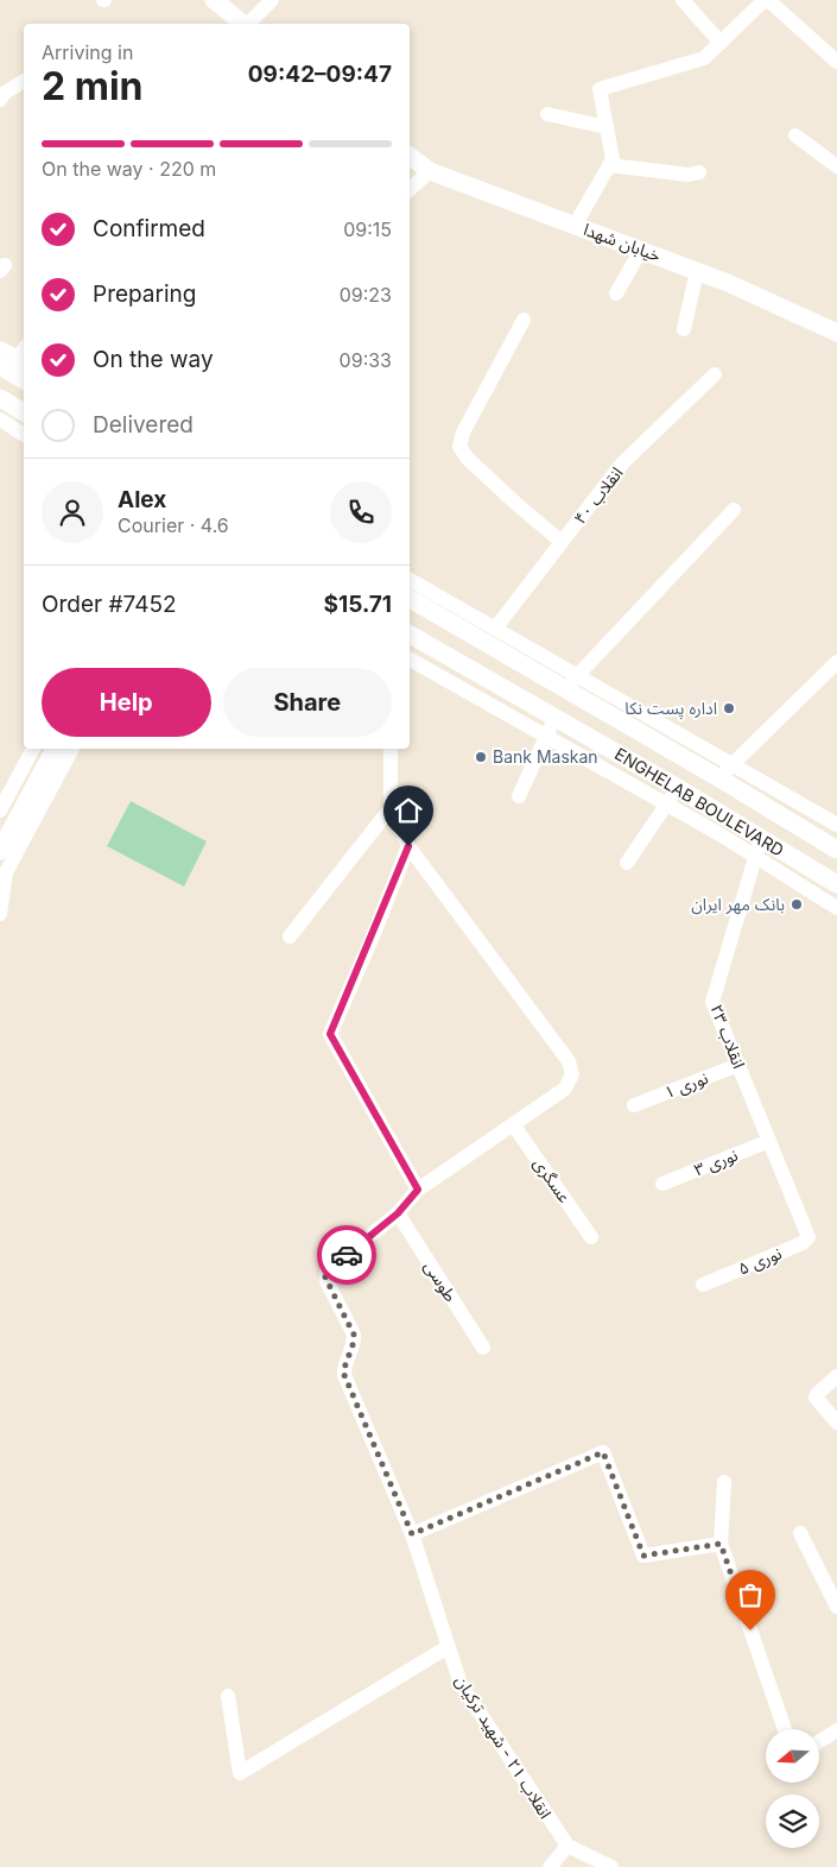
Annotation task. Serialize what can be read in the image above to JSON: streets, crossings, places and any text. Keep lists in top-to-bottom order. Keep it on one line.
{"streets":{"main road":["خیابان شهدا","ENGHELAB BOULEVARD"],"street":["انقلاب ۴۰","انقلاب ۲۳","نوری ۱","نوری ۳","عسگری","نوری ۵","طوسی","انقلاب ۲۱ - شهید ترکیان"]},"crossings":[["ENGHELAB BOULEVARD","انقلاب ۲۳"],["انقلاب ۲۳","نوری ۱"],["انقلاب ۲۳","نوری ۳"],["انقلاب ۲۳","نوری ۵"],["عسگری","انقلاب ۲۱ - شهید ترکیان"],["طوسی","انقلاب ۲۱ - شهید ترکیان"]],"places":["اداره پست نکا","Bank Maskan","بانک مهر ایران"],"north":"left","page":{"heading":["2 min","Arriving in","09:42–09:47"],"panel":["Alex","Courier · 4.6","Order #7452","$15.71"],"bar":"On the way · 220 m","list":[["Confirmed","09:15"],["Preparing","09:23"],["On the way","09:33"],"Delivered"],"buttons":["Help","Share"]}}
